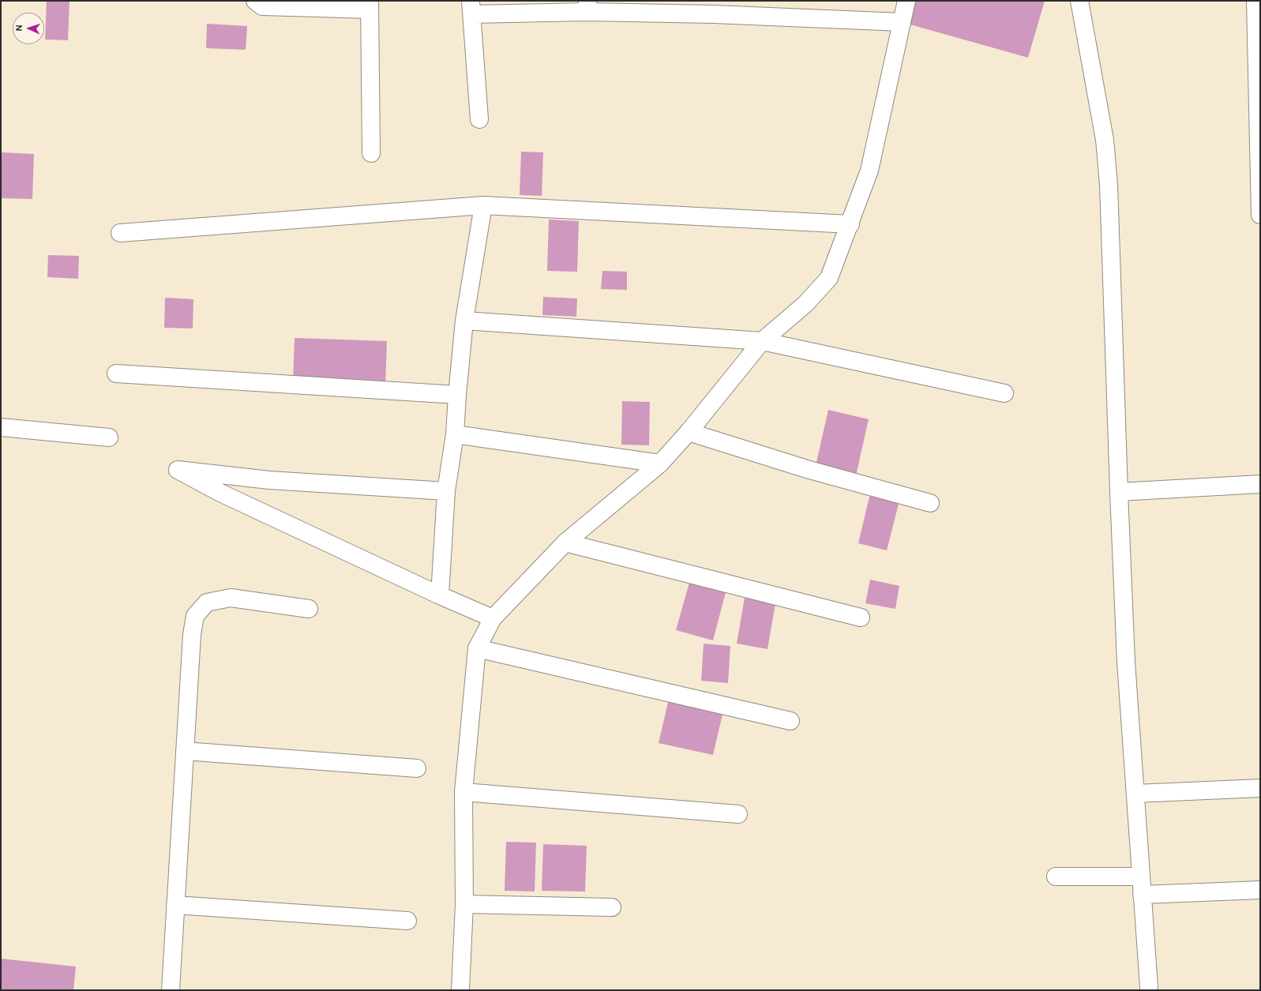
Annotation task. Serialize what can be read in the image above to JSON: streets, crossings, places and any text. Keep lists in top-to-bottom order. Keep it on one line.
{"north":"left"}
